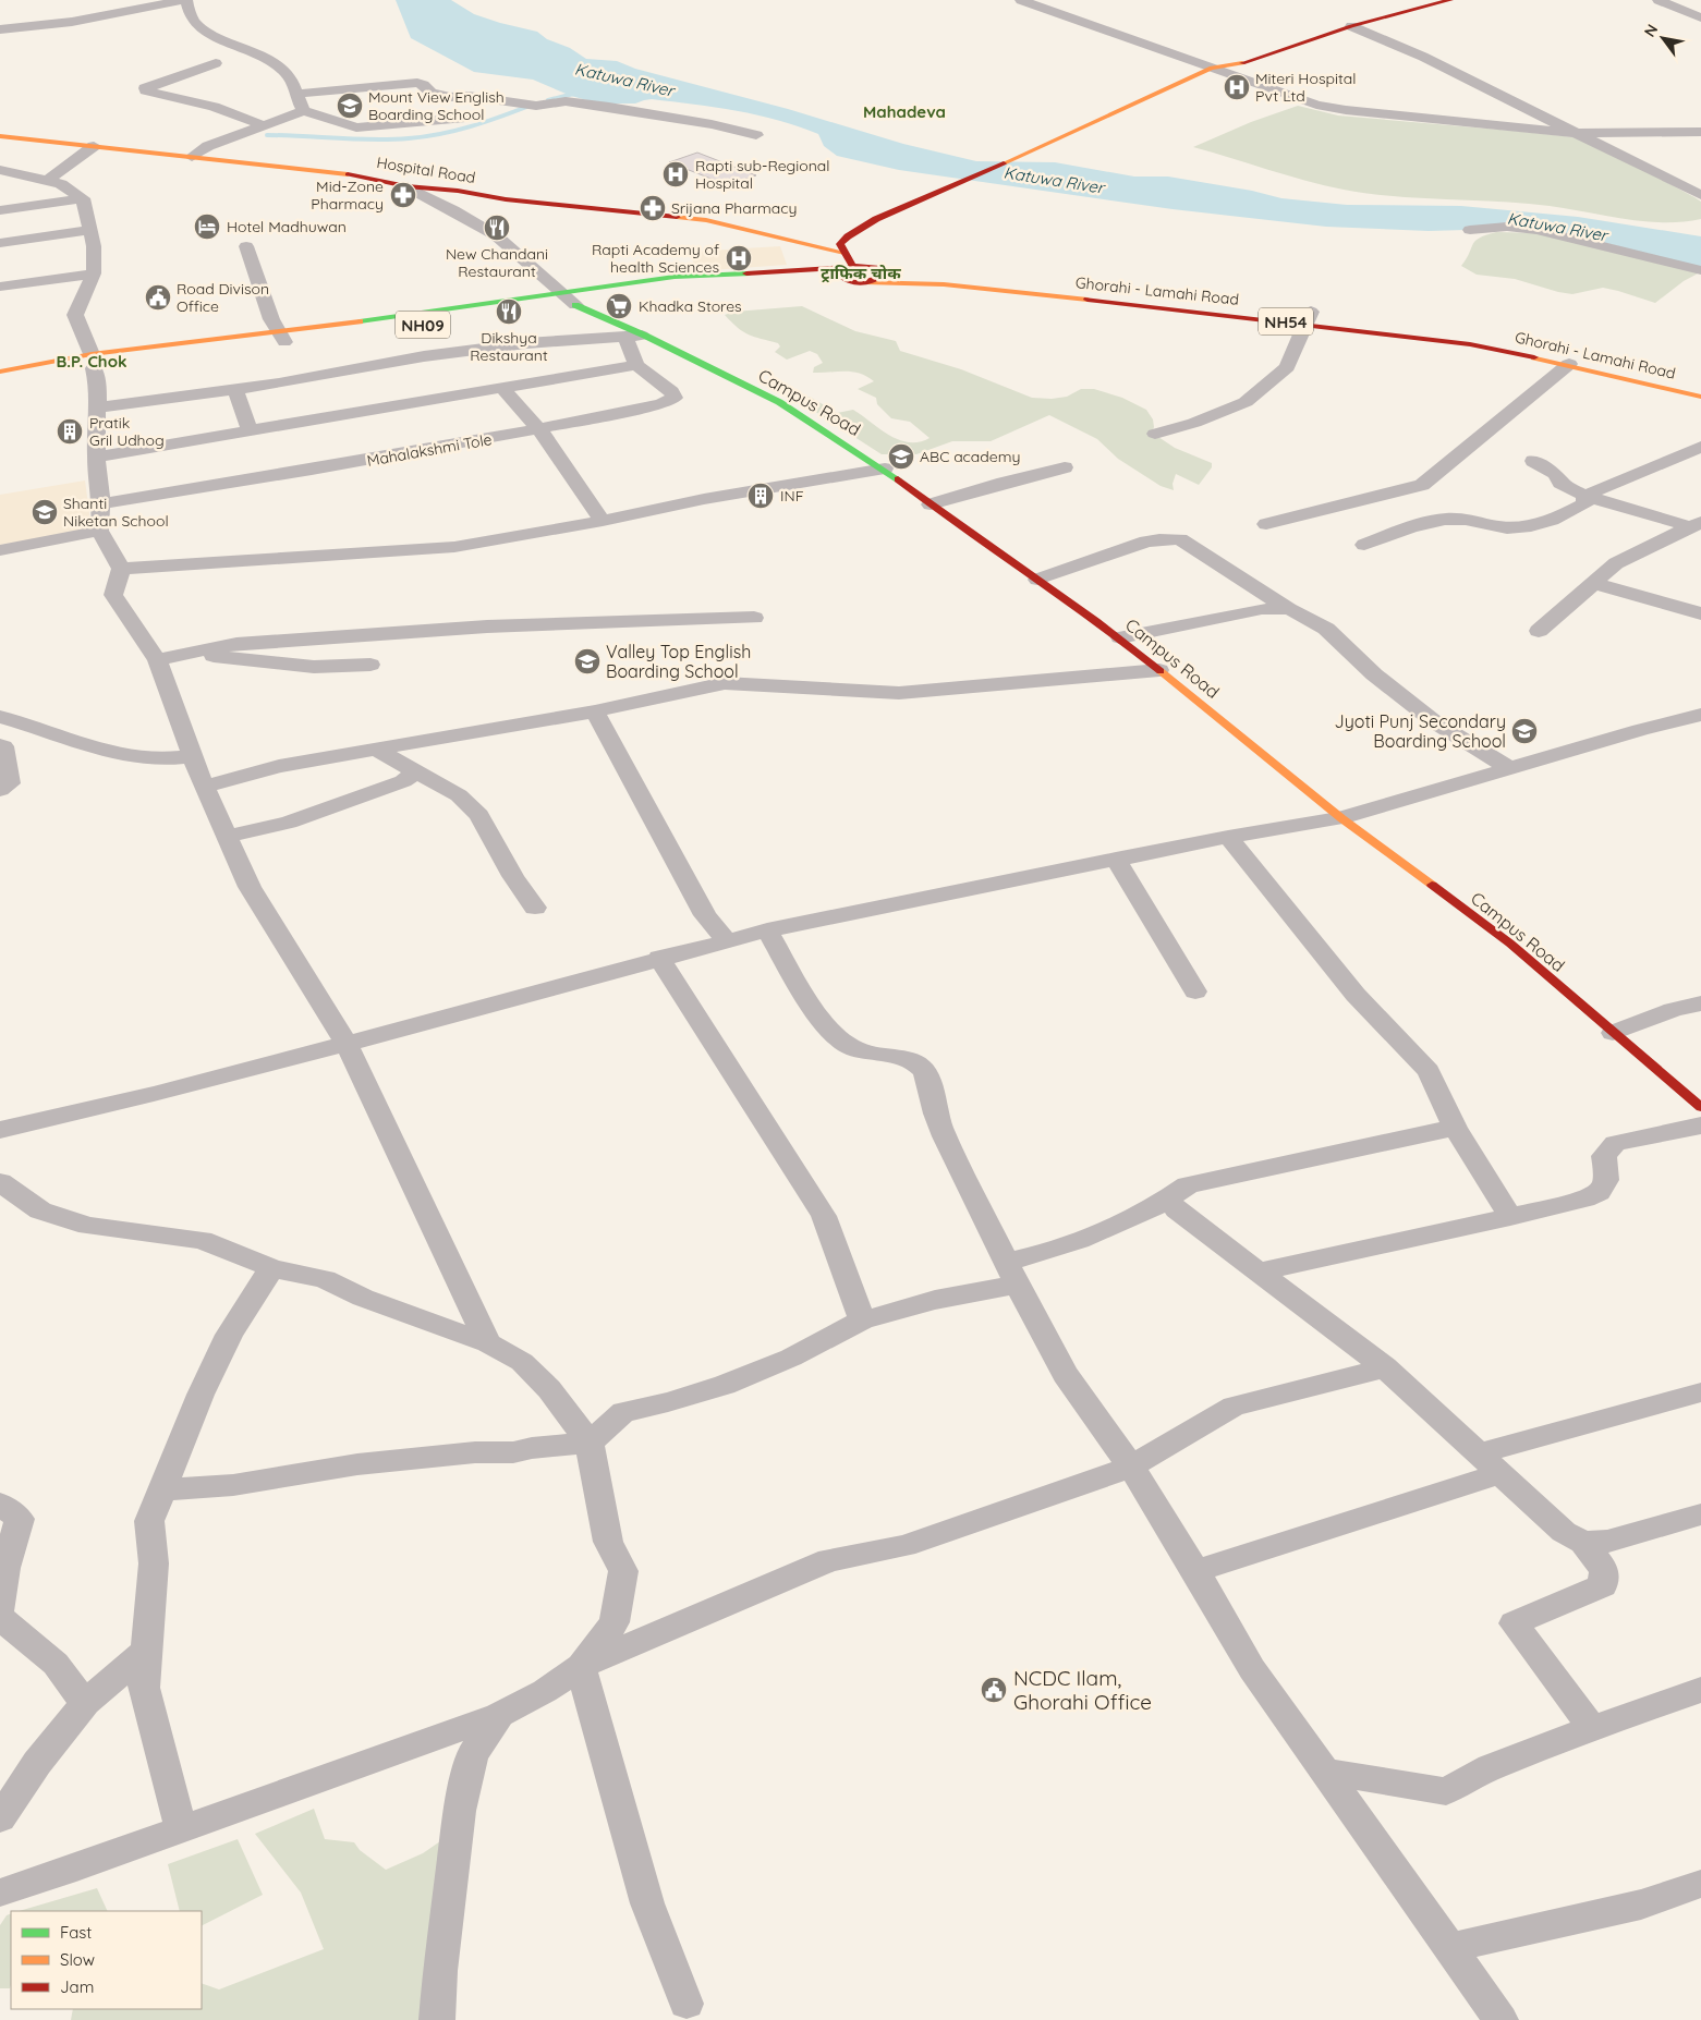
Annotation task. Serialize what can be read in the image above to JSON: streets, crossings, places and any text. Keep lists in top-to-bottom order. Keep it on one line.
{"streets":{"main road":["Hospital Road","Ghorahi - Lamahi Road","NH54","NH09","Campus Road"],"street":["Mahalakshmi Tole"]},"districts":["Mahadeva","ट्राफिक चोक","B.P. Chok"],"water":["Katuwa River"],"places":{"hospital":["Miteri Hospital Pvt Ltd","Rapti sub-Regional Hospital","Rapti Academy of health Sciences"],"school or university":["Mount View English Boarding School","ABC academy","Shanti Niketan School","Valley Top English Boarding School","Jyoti Punj Secondary Boarding School"],"pharmacy":["Mid-Zone Pharmacy","Srijana Pharmacy"],"hotel":["Hotel Madhuwan"],"restaurant":["New Chandani Restaurant","Dikshya Restaurant"],"public building":["Road Divison Office","NCDC Ilam, Ghorahi Office"],"supermarket":["Khadka Stores"],"building":["Pratik Gril Udhog","INF"]},"legend":["Fast","Slow","Jam"],"north":"top left"}
